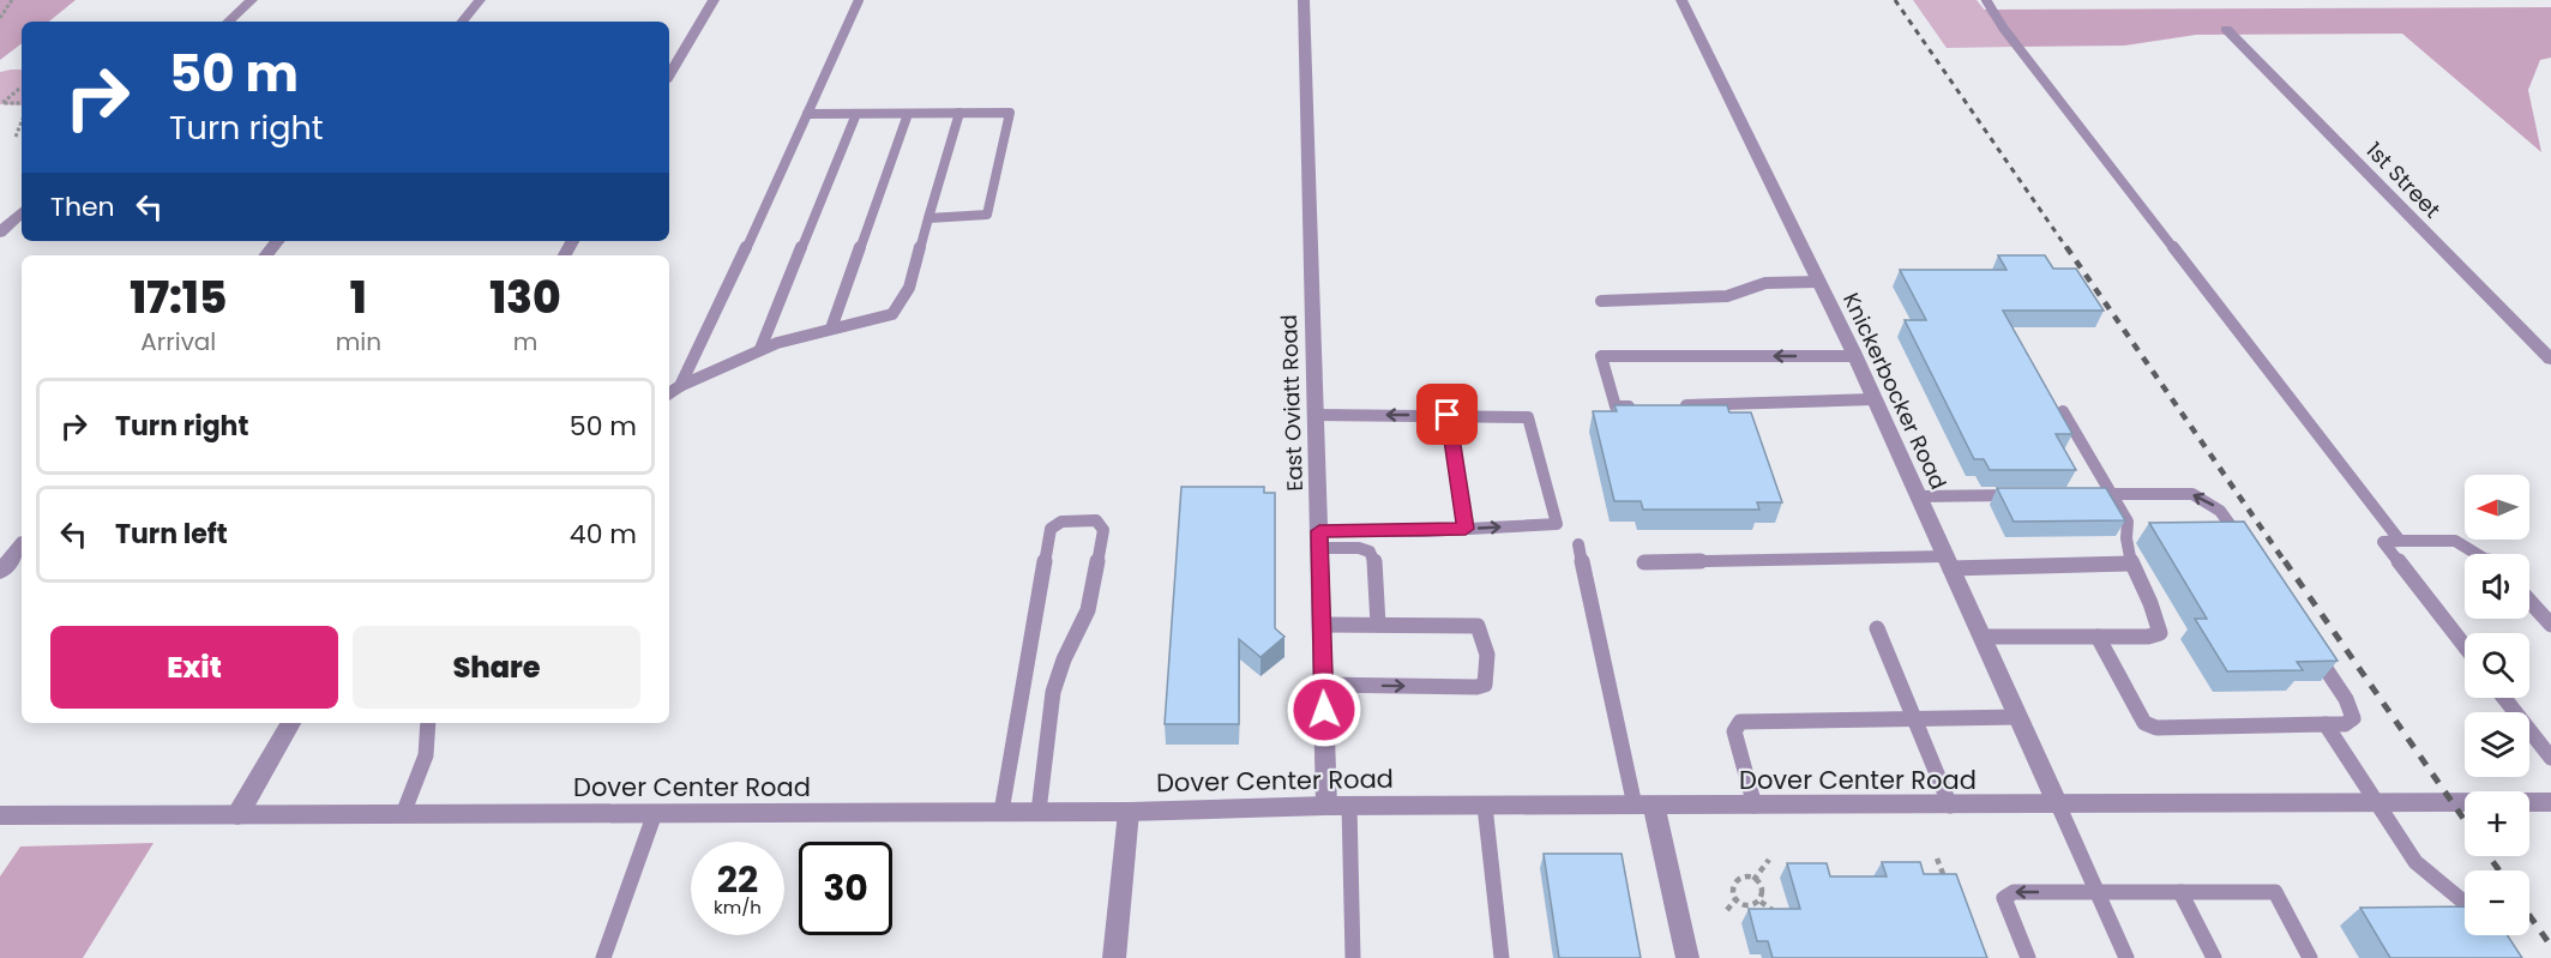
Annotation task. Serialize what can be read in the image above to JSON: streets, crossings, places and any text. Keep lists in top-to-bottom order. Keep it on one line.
{"streets":{"street":["1st Street","Knickerbocker Road","East Oviatt Road","Dover Center Road"]},"crossings":[["Knickerbocker Road","Dover Center Road"],["East Oviatt Road","Dover Center Road"]],"north":"left","page":{"turn":["50 m","Turn right"],"then":"Then","eta":["17:15","Arrival","1","min","130","m"],"list":[{"name":"Turn right","value":"50 m"},{"name":"Turn left","value":"40 m"}],"map_buttons":["+","−"],"buttons":["Exit","Share"],"speed":"22 km/h","limit":"30"}}
